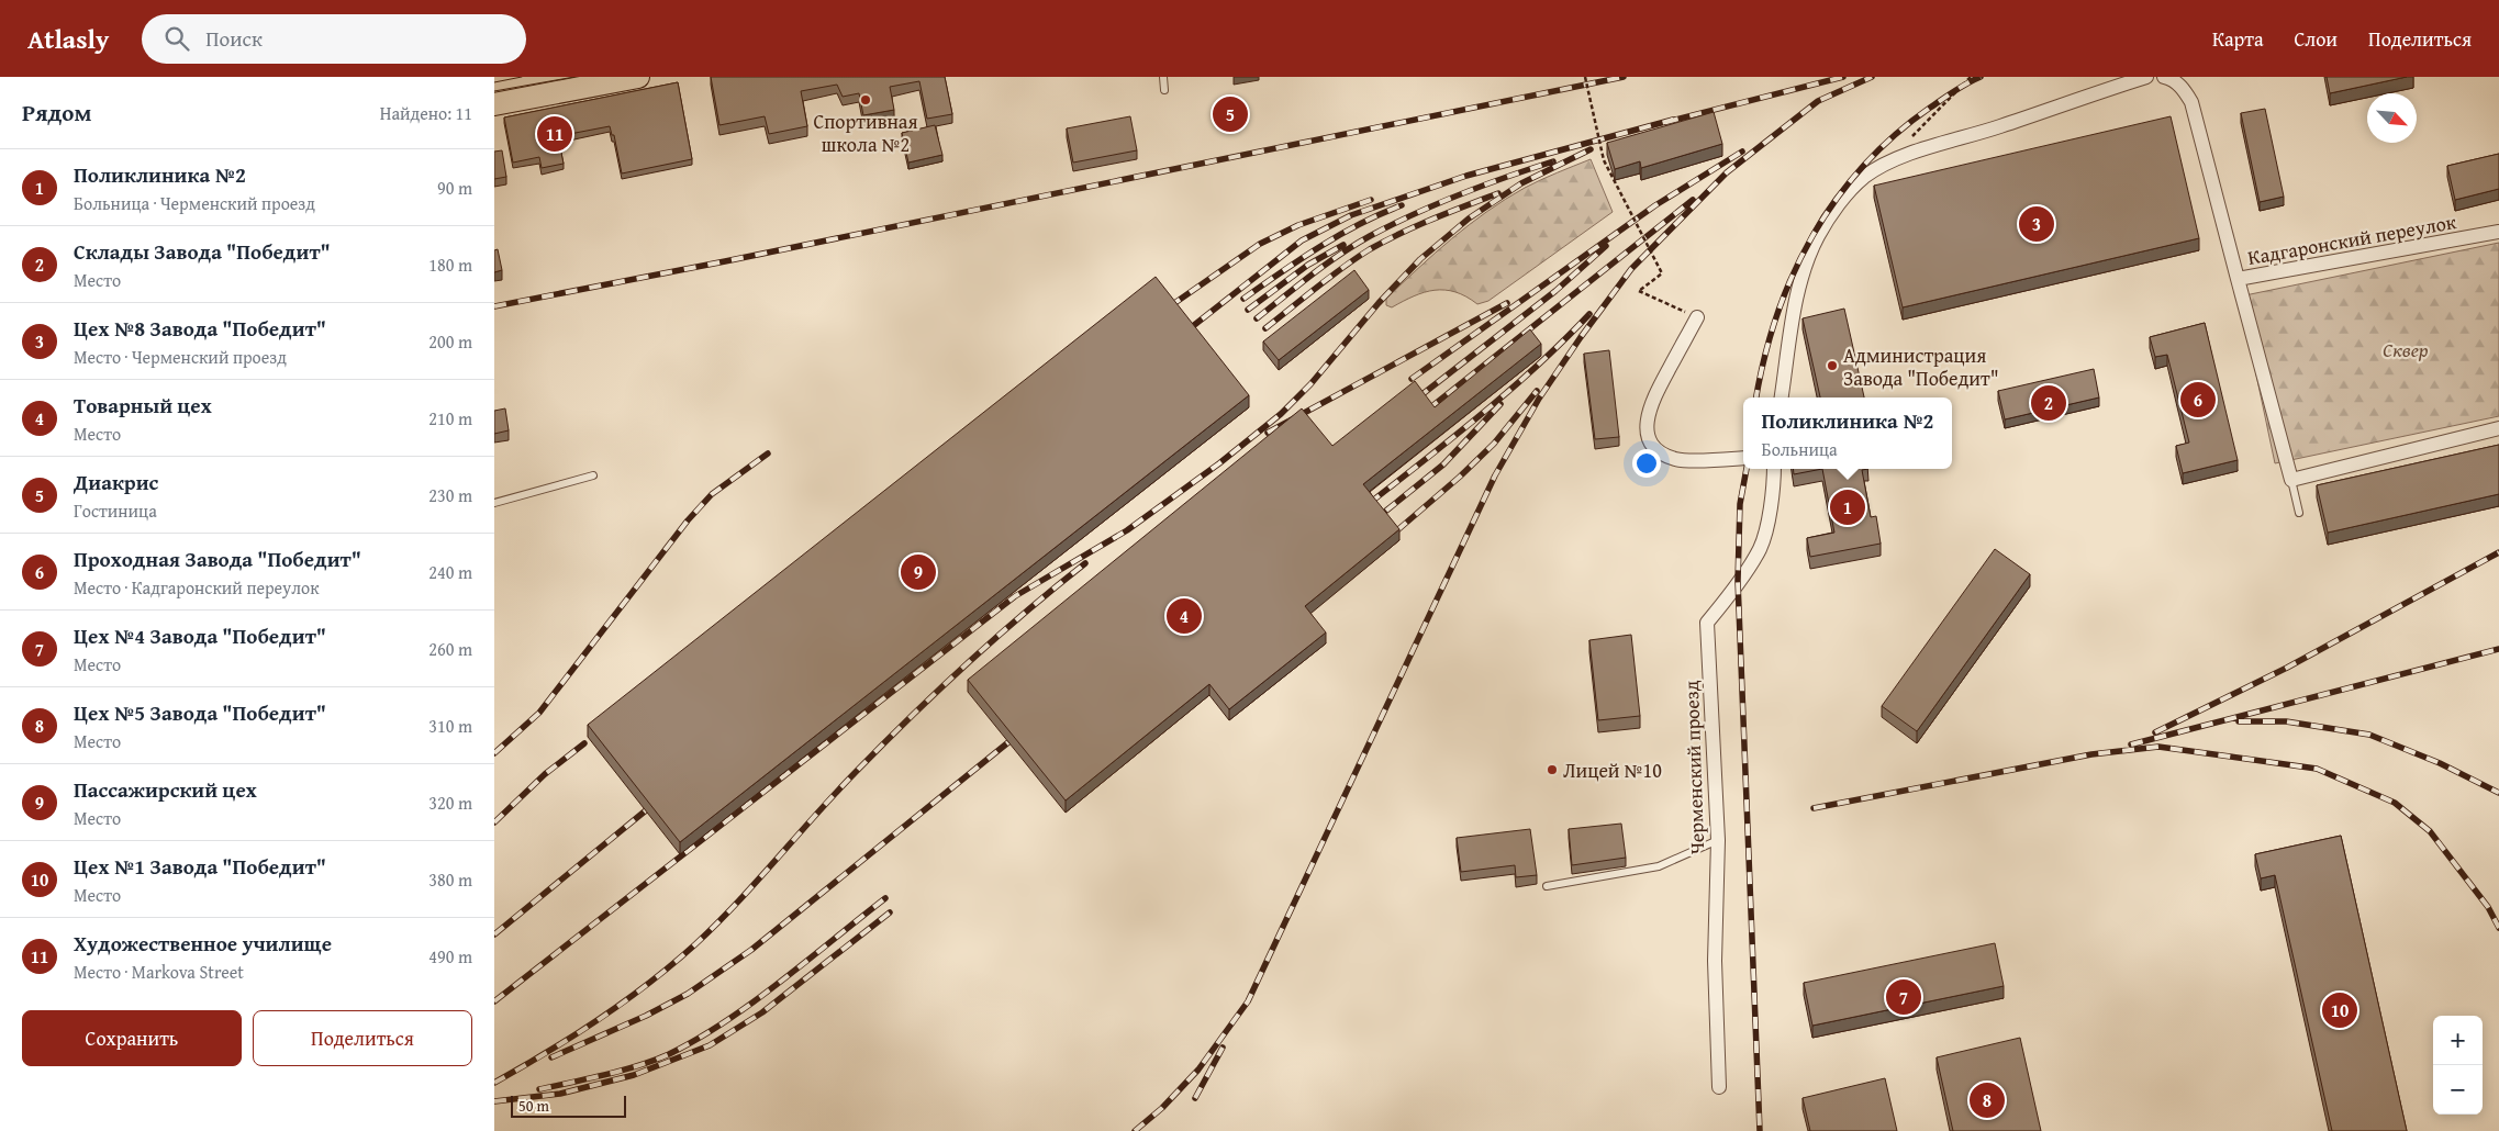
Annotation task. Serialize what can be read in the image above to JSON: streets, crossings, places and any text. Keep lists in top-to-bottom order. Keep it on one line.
{"streets":{"street":["Кадгаронский переулок","Черменский проезд"]},"parks":["Сквер"],"places":["Спортивная школа №2","Администрация Завода \"Победит\"","Лицей №10"],"scale_bar":"50 m","north":"bottom right","page":{"header":"Atlasly","search":"Поиск","nav":["Карта","Слои","Поделиться"],"heading":["Рядом","Найдено: 11"],"pins":["5","11","3","6","2","1","9","4","7","10","8"],"list":[{"mark":"1","name":"Поликлиника №2","note":"Больница · Черменский проезд","value":"90 m"},{"mark":"2","name":"Склады Завода \"Победит\"","note":"Место","value":"180 m"},{"mark":"3","name":"Цех №8 Завода \"Победит\"","note":"Место · Черменский проезд","value":"200 m"},{"mark":"4","name":"Товарный цех","note":"Место","value":"210 m"},{"mark":"5","name":"Диакрис","note":"Гостиница","value":"230 m"},{"mark":"6","name":"Проходная Завода \"Победит\"","note":"Место · Кадгаронский переулок","value":"240 m"},{"mark":"7","name":"Цех №4 Завода \"Победит\"","note":"Место","value":"260 m"},{"mark":"8","name":"Цех №5 Завода \"Победит\"","note":"Место","value":"310 m"},{"mark":"9","name":"Пассажирский цех","note":"Место","value":"320 m"},{"mark":"10","name":"Цех №1 Завода \"Победит\"","note":"Место","value":"380 m"},{"mark":"11","name":"Художественное училище","note":"Место · Markova Street","value":"490 m"}],"popup":["Поликлиника №2","Больница"],"buttons":["Сохранить","Поделиться"],"map_buttons":["+","−"],"scale":"50 m"}}
